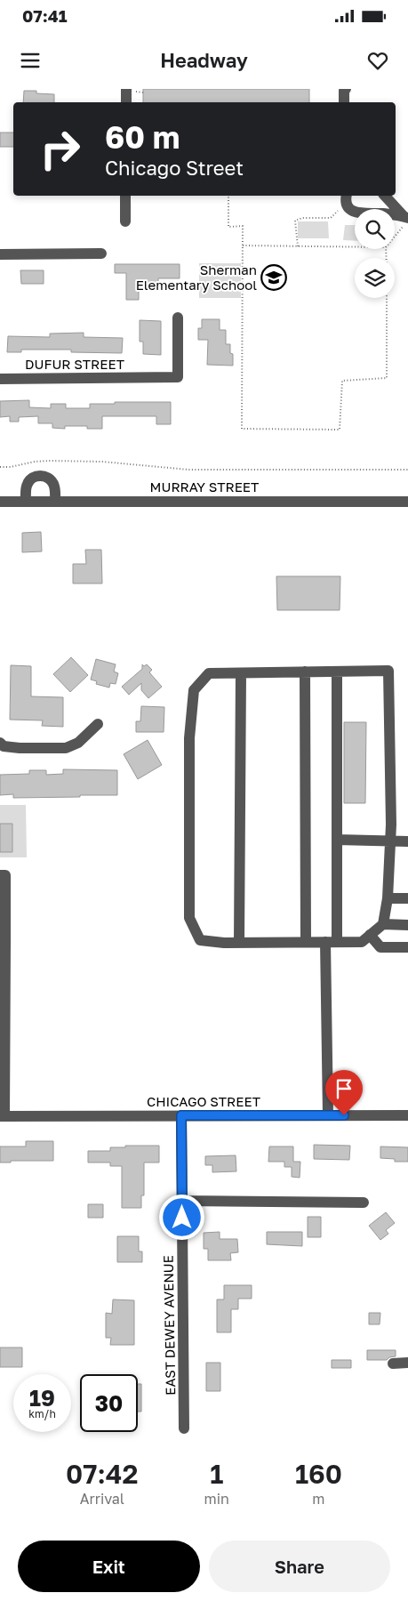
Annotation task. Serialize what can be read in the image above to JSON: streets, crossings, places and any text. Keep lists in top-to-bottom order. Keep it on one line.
{"streets":{"street":["DUFUR STREET","MURRAY STREET","CHICAGO STREET","EAST DEWEY AVENUE"]},"crossings":[["CHICAGO STREET","EAST DEWEY AVENUE"]],"places":{"school or university":["Sherman Elementary School"]},"page":{"status":"07:41","header":"Headway","turn":["60 m","Chicago Street"],"speed":"19 km/h","limit":"30","eta":["07:42","Arrival","1","min","160","m"],"buttons":["Exit","Share"]}}
